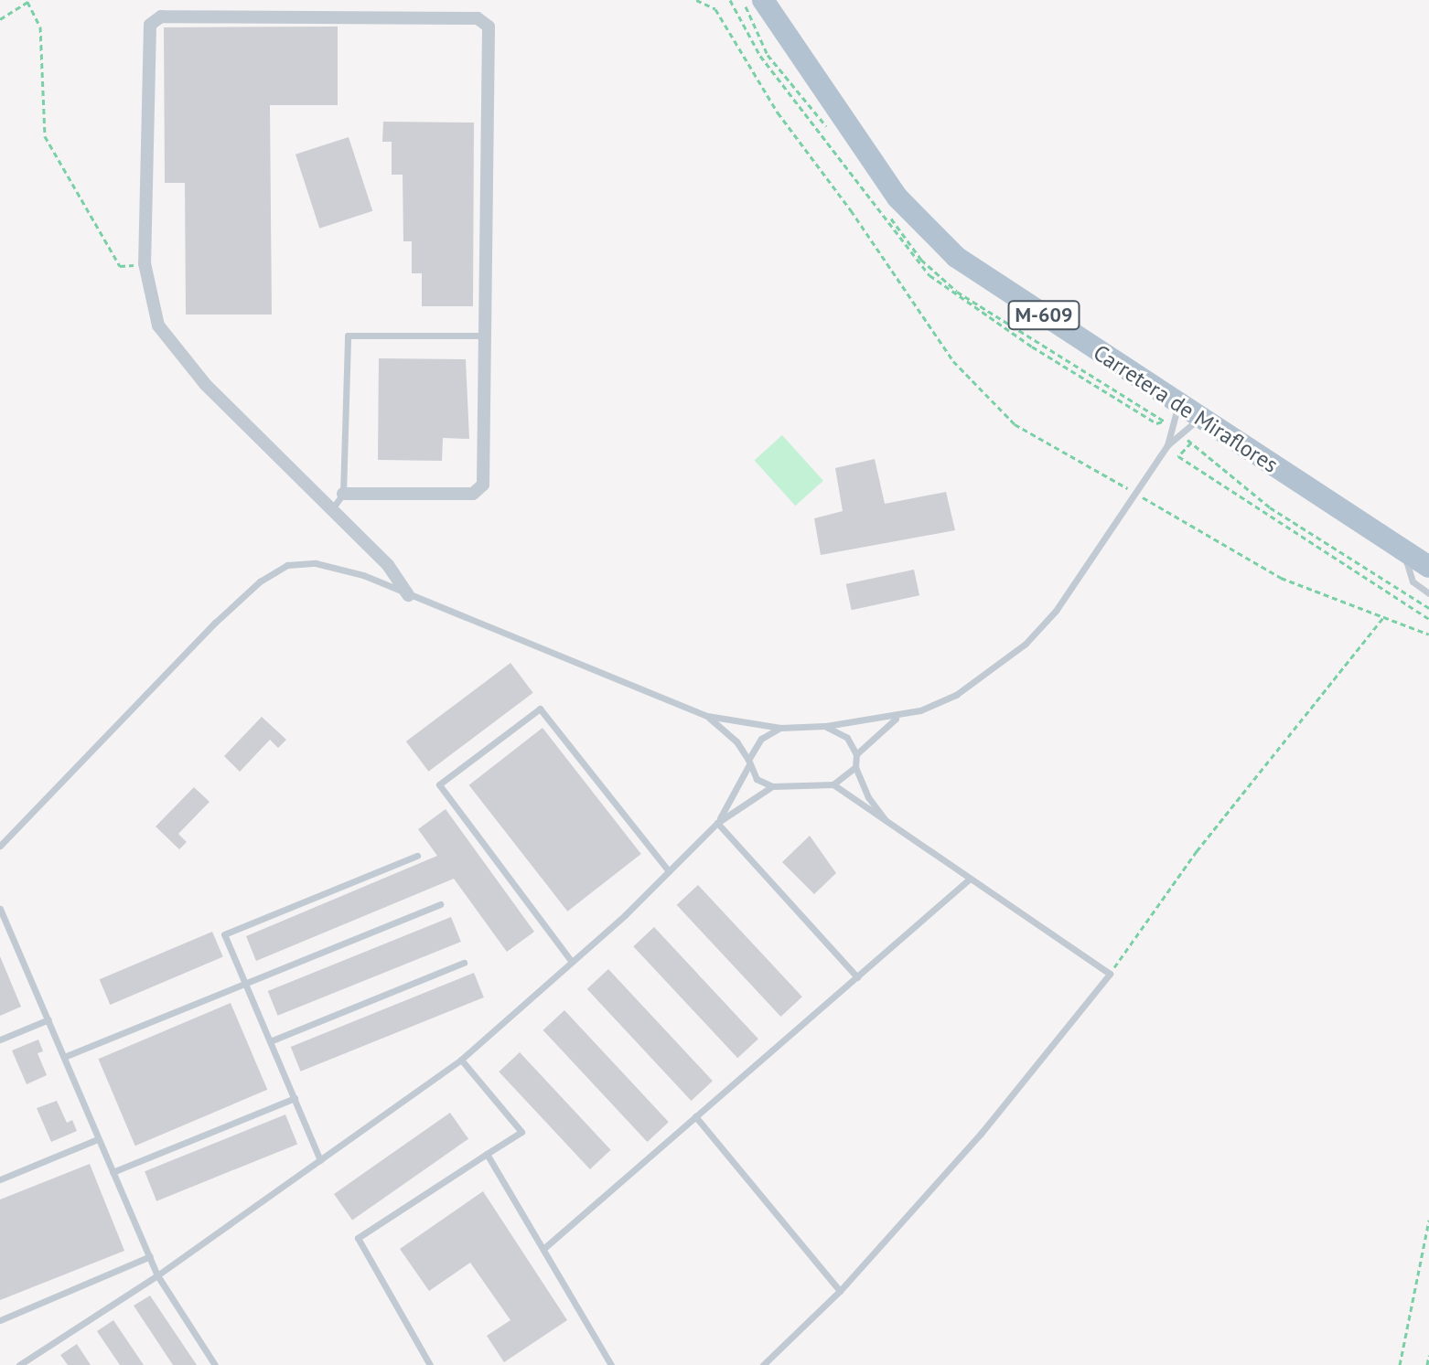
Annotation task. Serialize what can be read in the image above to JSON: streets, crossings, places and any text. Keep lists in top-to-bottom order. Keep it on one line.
{"streets":{"main road":["M-609","Carretera de Miraflores"]}}
